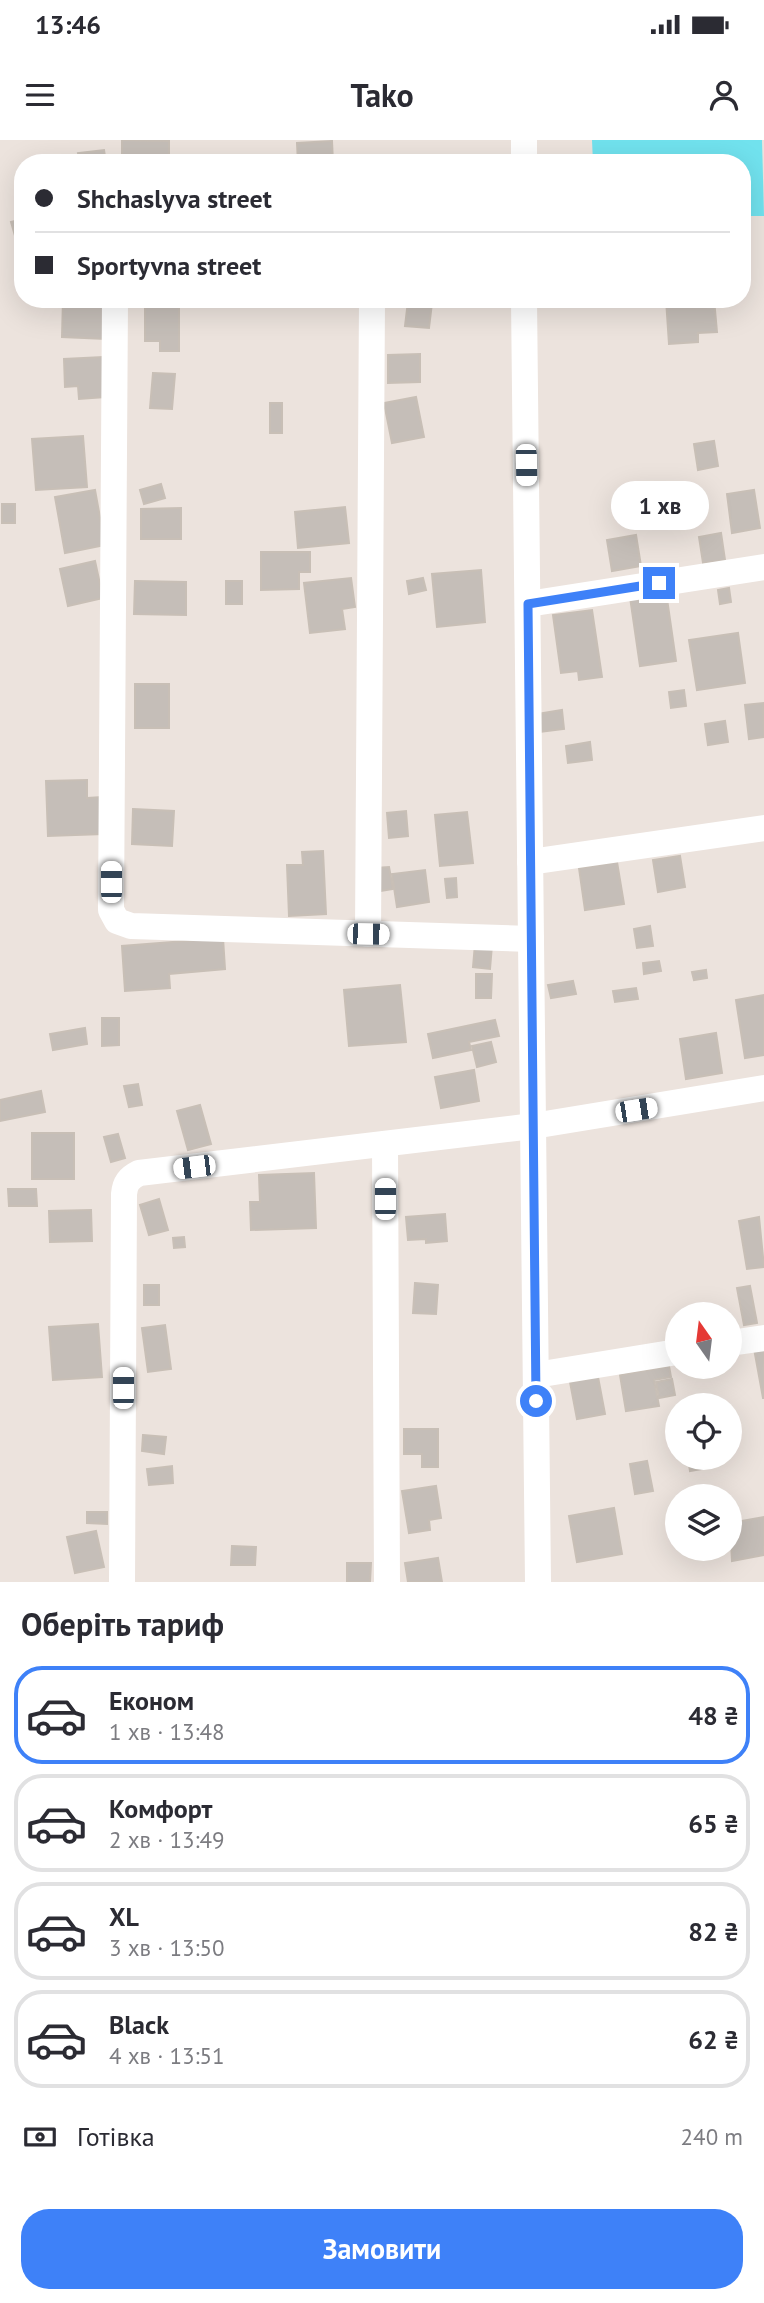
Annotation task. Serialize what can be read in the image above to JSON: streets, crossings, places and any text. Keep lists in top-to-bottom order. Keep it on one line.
{"north":"top","page":{"status":"13:46","header":"Tako","banner":["Shchaslyva street","Sportyvna street"],"bubble":"1 хв","heading":"Оберіть тариф","list":[{"name":"Економ","note":"1 хв · 13:48","value":"48 ₴"},{"name":"Комфорт","note":"2 хв · 13:49","value":"65 ₴"},{"name":"XL","note":"3 хв · 13:50","value":"82 ₴"},{"name":"Black","note":"4 хв · 13:51","value":"62 ₴"}],"pay":["Готівка","240 m"],"buttons":"Замовити"}}
